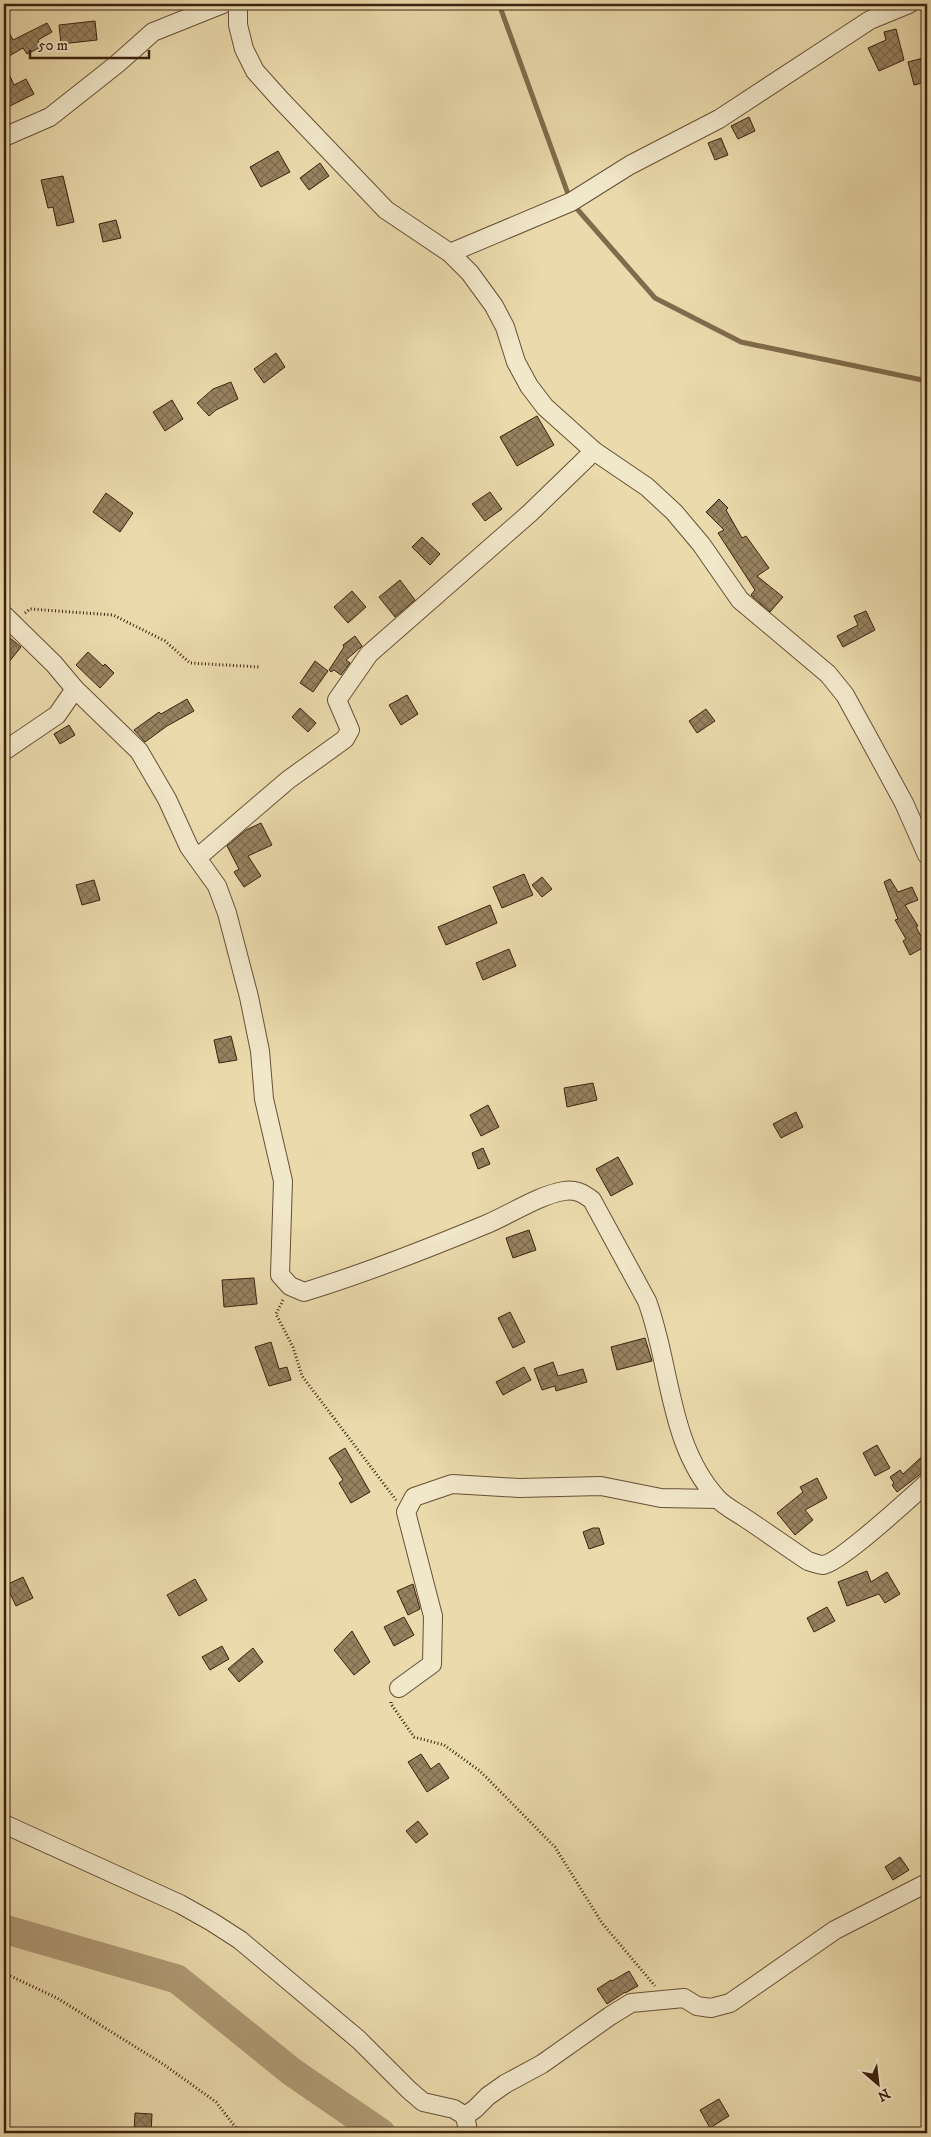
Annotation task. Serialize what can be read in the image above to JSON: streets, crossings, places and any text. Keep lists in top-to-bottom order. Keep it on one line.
{"scale_bar":"50 m","north":"bottom right"}
